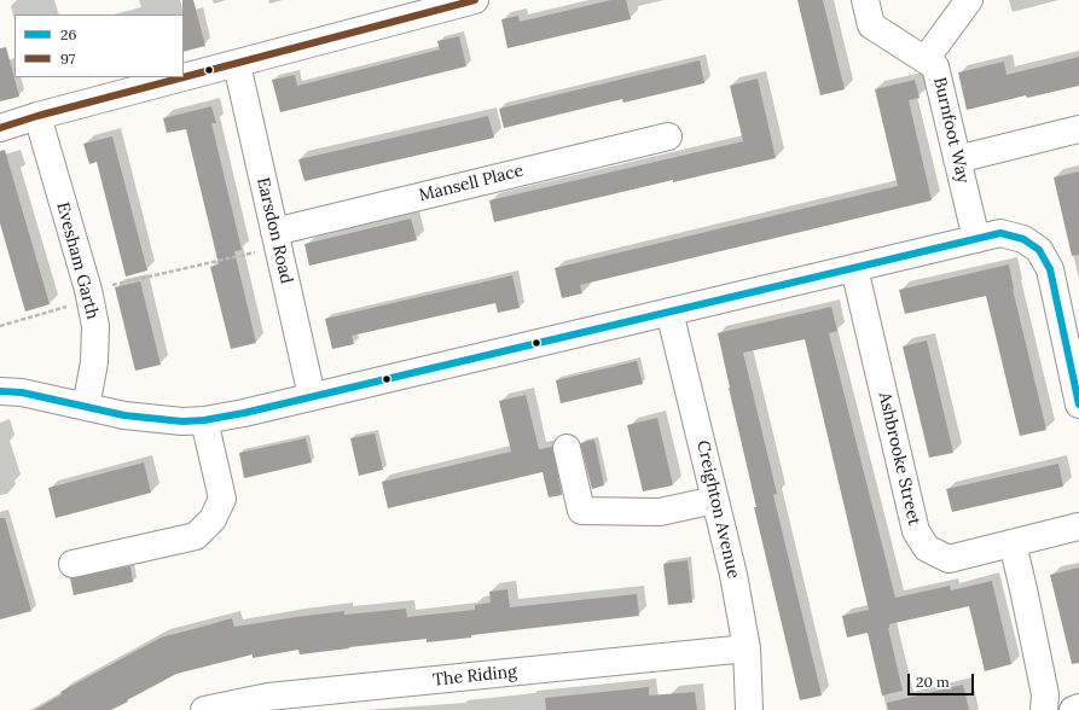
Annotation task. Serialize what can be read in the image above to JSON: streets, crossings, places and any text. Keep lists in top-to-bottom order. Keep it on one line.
{"streets":{"street":["Burnfoot Way","Mansell Place","Earsdon Road","Evesham Garth","Ashbrooke Street","Creighton Avenue","The Riding"]},"crossings":[["Mansell Place","Earsdon Road"],["Creighton Avenue","The Riding"]],"lines":["transit line 97","transit line 26"],"legend":["26","97"],"scale_bar":"20 m"}
